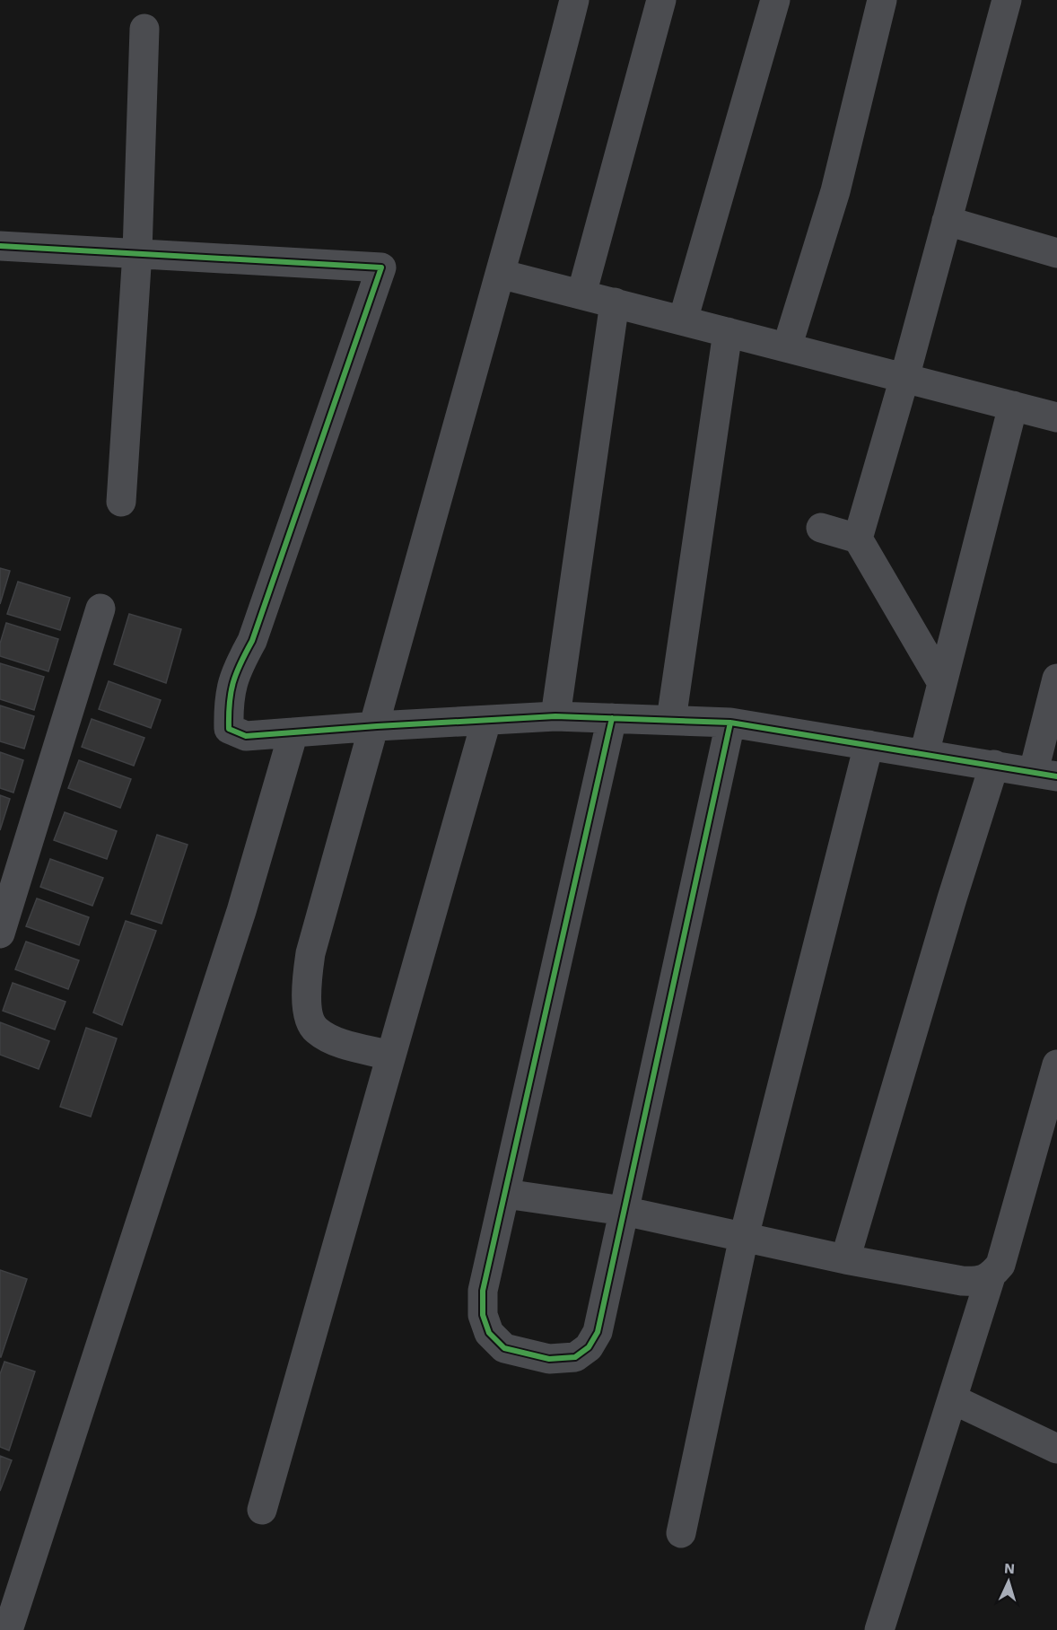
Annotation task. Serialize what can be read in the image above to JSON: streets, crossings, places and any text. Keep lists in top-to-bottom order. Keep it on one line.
{"north":"top"}
